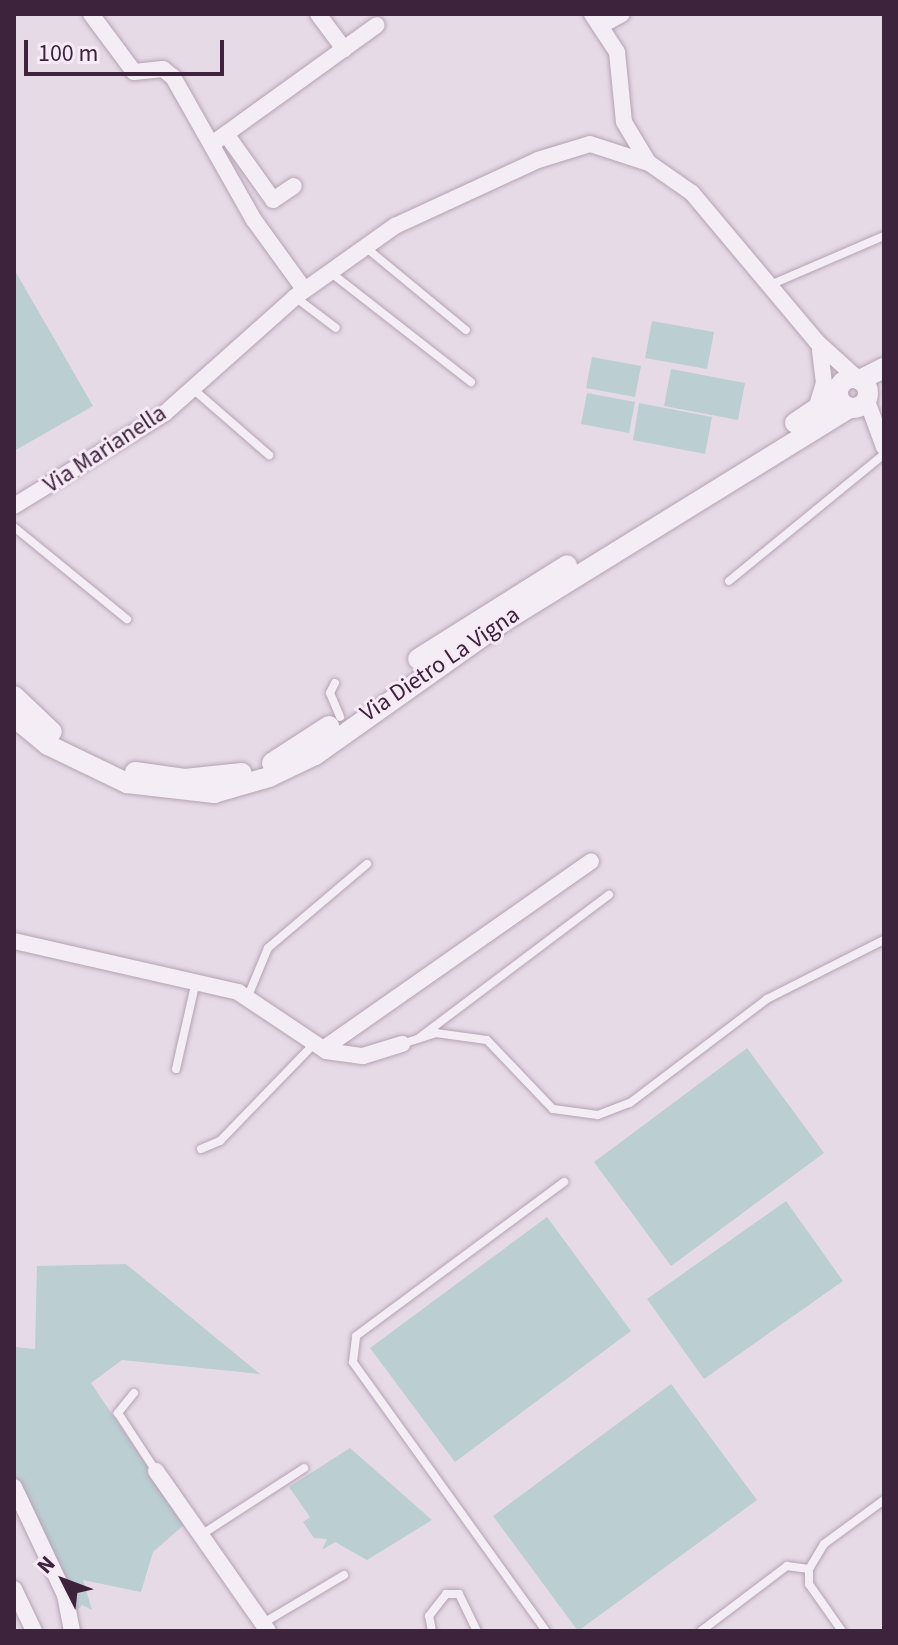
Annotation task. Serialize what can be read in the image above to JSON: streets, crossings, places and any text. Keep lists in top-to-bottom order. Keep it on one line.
{"streets":{"street":["Via Marianella","Via Dietro La Vigna"]},"scale_bar":"100 m","north":"top left"}
